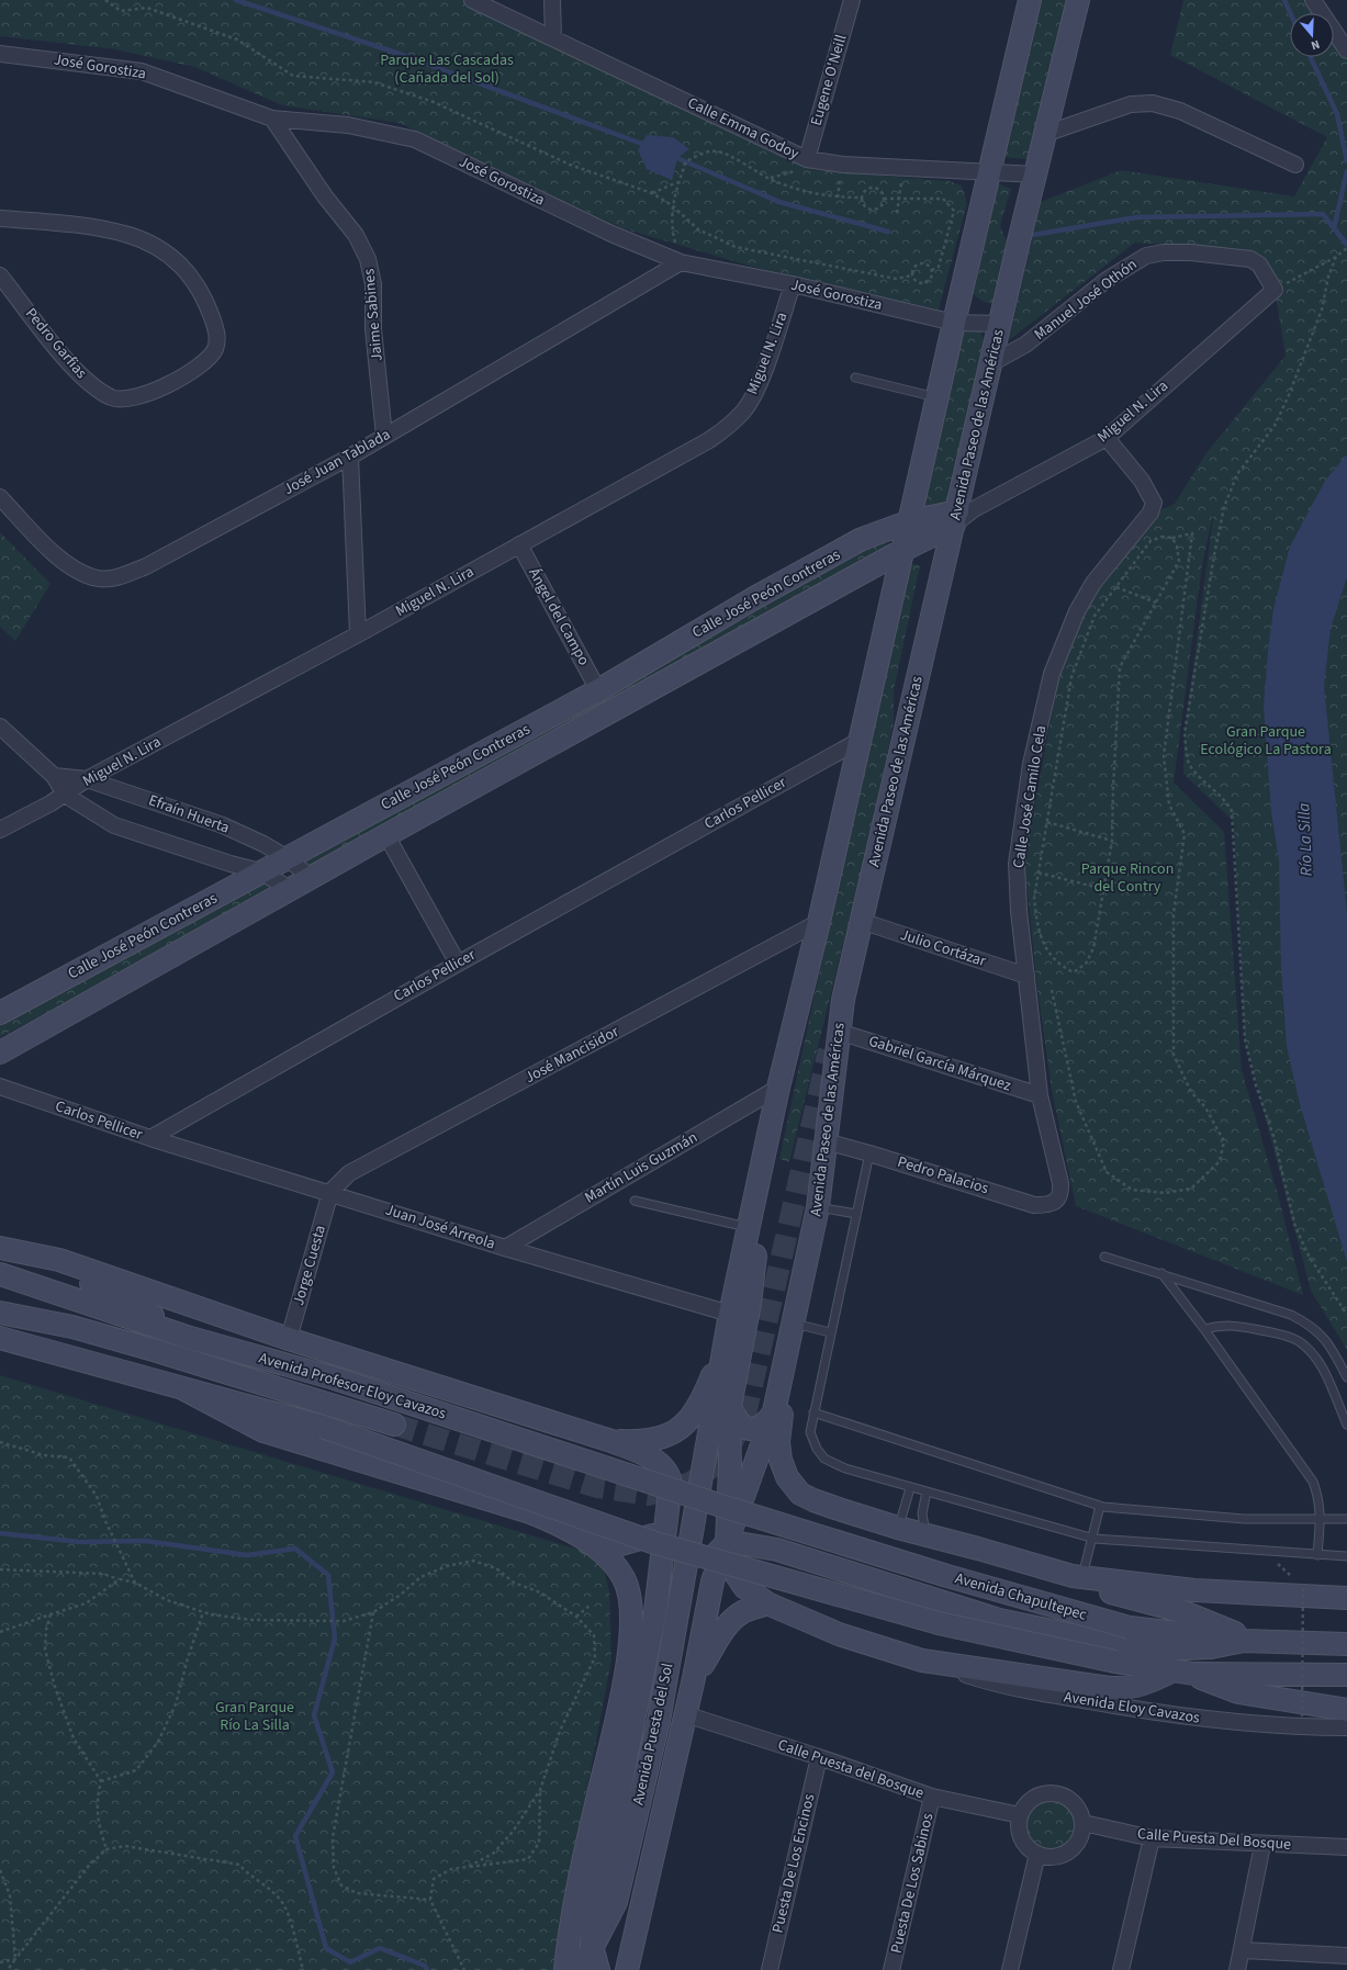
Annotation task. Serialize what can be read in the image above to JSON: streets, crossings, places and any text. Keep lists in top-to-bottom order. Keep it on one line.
{"streets":{"main road":["Avenida Paseo de las Américas","Calle José Peón Contreras","Avenida Profesor Eloy Cavazos","Avenida Chapultepec","Avenida Puesta del Sol"],"street":["José Gorostiza","Eugene O'Neill","Calle Emma Godoy","Manuel José Othón","Jaime Sabines","Pedro Garfias","Miguel N. Lira","José Juan Tablada","Ángel del Campo","Calle José Camilo Cela","Carlos Pellicer","Efraín Huerta","Julio Cortázar","José Mancisidor","Gabriel García Márquez","Martín Luis Guzmán","Pedro Palacios","Juan José Arreola","Jorge Cuesta","Avenida Eloy Cavazos","Calle Puesta del Bosque","Calle Puesta Del Bosque","Puesta De Los Encinos","Puesta De Los Sabinos"]},"crossings":[["José Gorostiza","Jaime Sabines"],["José Gorostiza","Miguel N. Lira"],["José Gorostiza","Avenida Paseo de las Américas"],["José Gorostiza","José Juan Tablada"],["Eugene O'Neill","Calle Emma Godoy"],["Calle Emma Godoy","Avenida Paseo de las Américas"],["Manuel José Othón","Miguel N. Lira"],["Manuel José Othón","Avenida Paseo de las Américas"],["Jaime Sabines","José Juan Tablada"],["Miguel N. Lira","Avenida Paseo de las Américas"],["Miguel N. Lira","Calle José Peón Contreras"],["Miguel N. Lira","Ángel del Campo"],["Miguel N. Lira","Calle José Camilo Cela"],["Miguel N. Lira","Efraín Huerta"],["Avenida Paseo de las Américas","Calle José Peón Contreras"],["Avenida Paseo de las Américas","Julio Cortázar"],["Avenida Paseo de las Américas","Gabriel García Márquez"],["Avenida Paseo de las Américas","Pedro Palacios"],["Avenida Paseo de las Américas","Avenida Puesta del Sol"],["Calle José Peón Contreras","Ángel del Campo"],["Calle José Peón Contreras","Efraín Huerta"],["Calle José Camilo Cela","Julio Cortázar"],["Calle José Camilo Cela","Gabriel García Márquez"],["Calle José Camilo Cela","Pedro Palacios"],["Carlos Pellicer","Juan José Arreola"],["José Mancisidor","Juan José Arreola"],["José Mancisidor","Jorge Cuesta"],["Martín Luis Guzmán","Juan José Arreola"],["Juan José Arreola","Jorge Cuesta"],["Avenida Profesor Eloy Cavazos","Avenida Chapultepec"],["Avenida Profesor Eloy Cavazos","Avenida Puesta del Sol"],["Avenida Chapultepec","Avenida Puesta del Sol"],["Avenida Puesta del Sol","Calle Puesta del Bosque"],["Calle Puesta del Bosque","Calle Puesta Del Bosque"],["Calle Puesta del Bosque","Puesta De Los Encinos"],["Calle Puesta del Bosque","Puesta De Los Sabinos"]],"water":["Río La Silla"],"parks":["Parque Las Cascadas (Cañada del Sol)","Gran Parque Ecológico La Pastora","Parque Rincon del Contry","Gran Parque Río La Silla"],"north":"bottom"}
